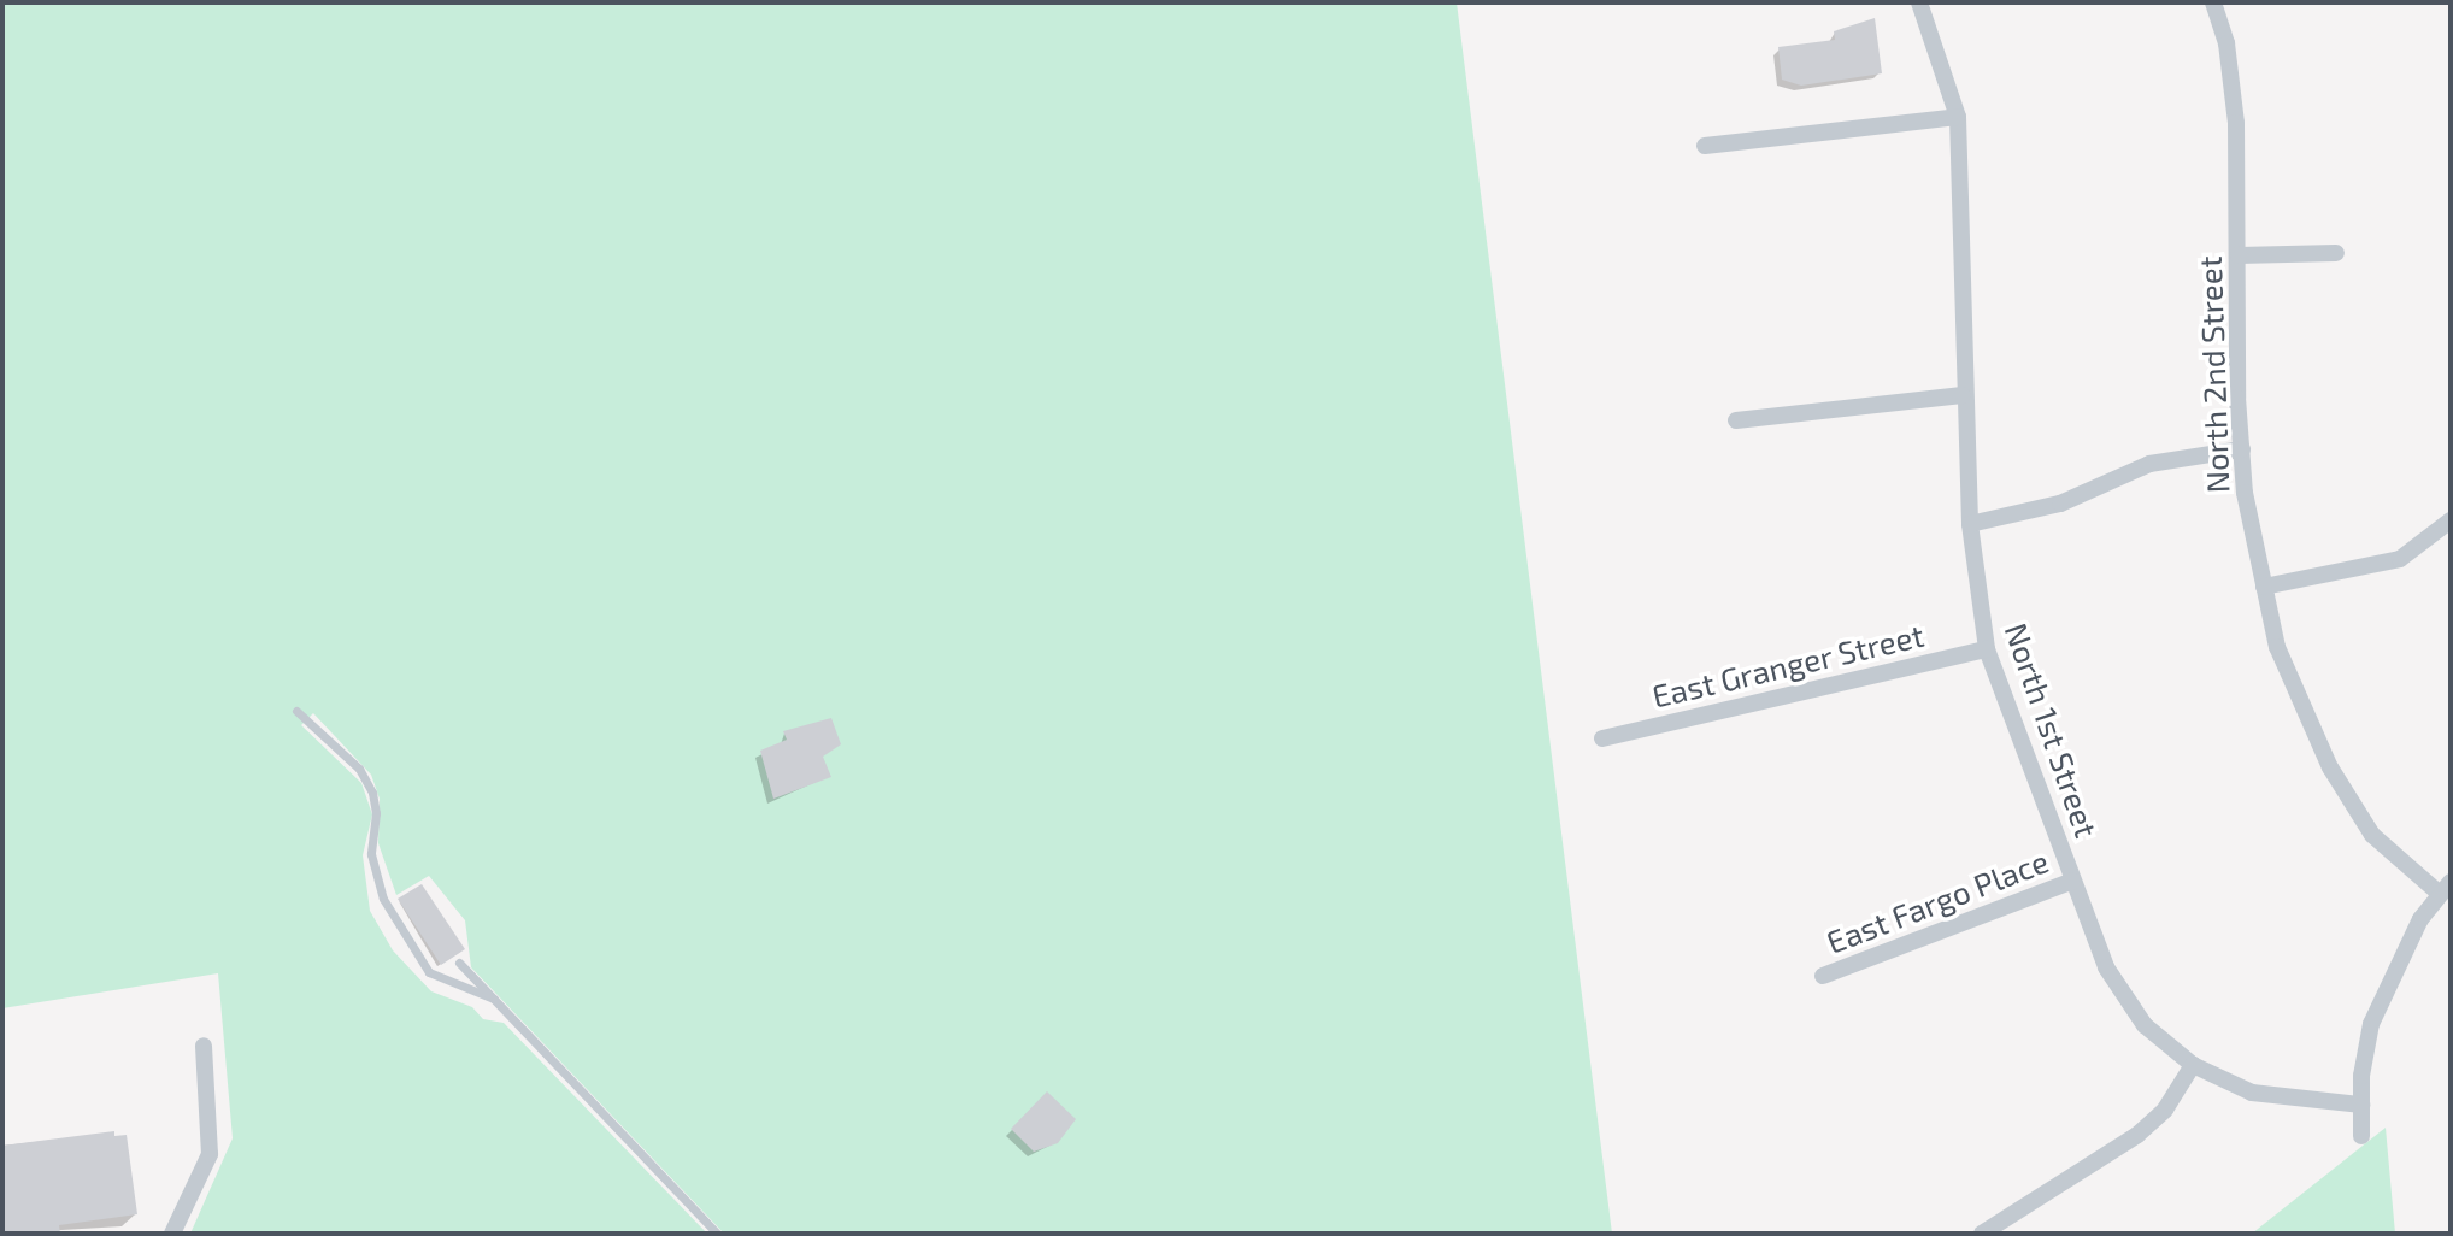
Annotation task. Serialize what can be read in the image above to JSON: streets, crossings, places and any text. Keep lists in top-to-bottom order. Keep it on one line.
{"streets":{"street":["North 2nd Street","East Granger Street","North 1st Street","East Fargo Place"]},"crossings":[["East Granger Street","North 1st Street"],["North 1st Street","East Fargo Place"]]}
